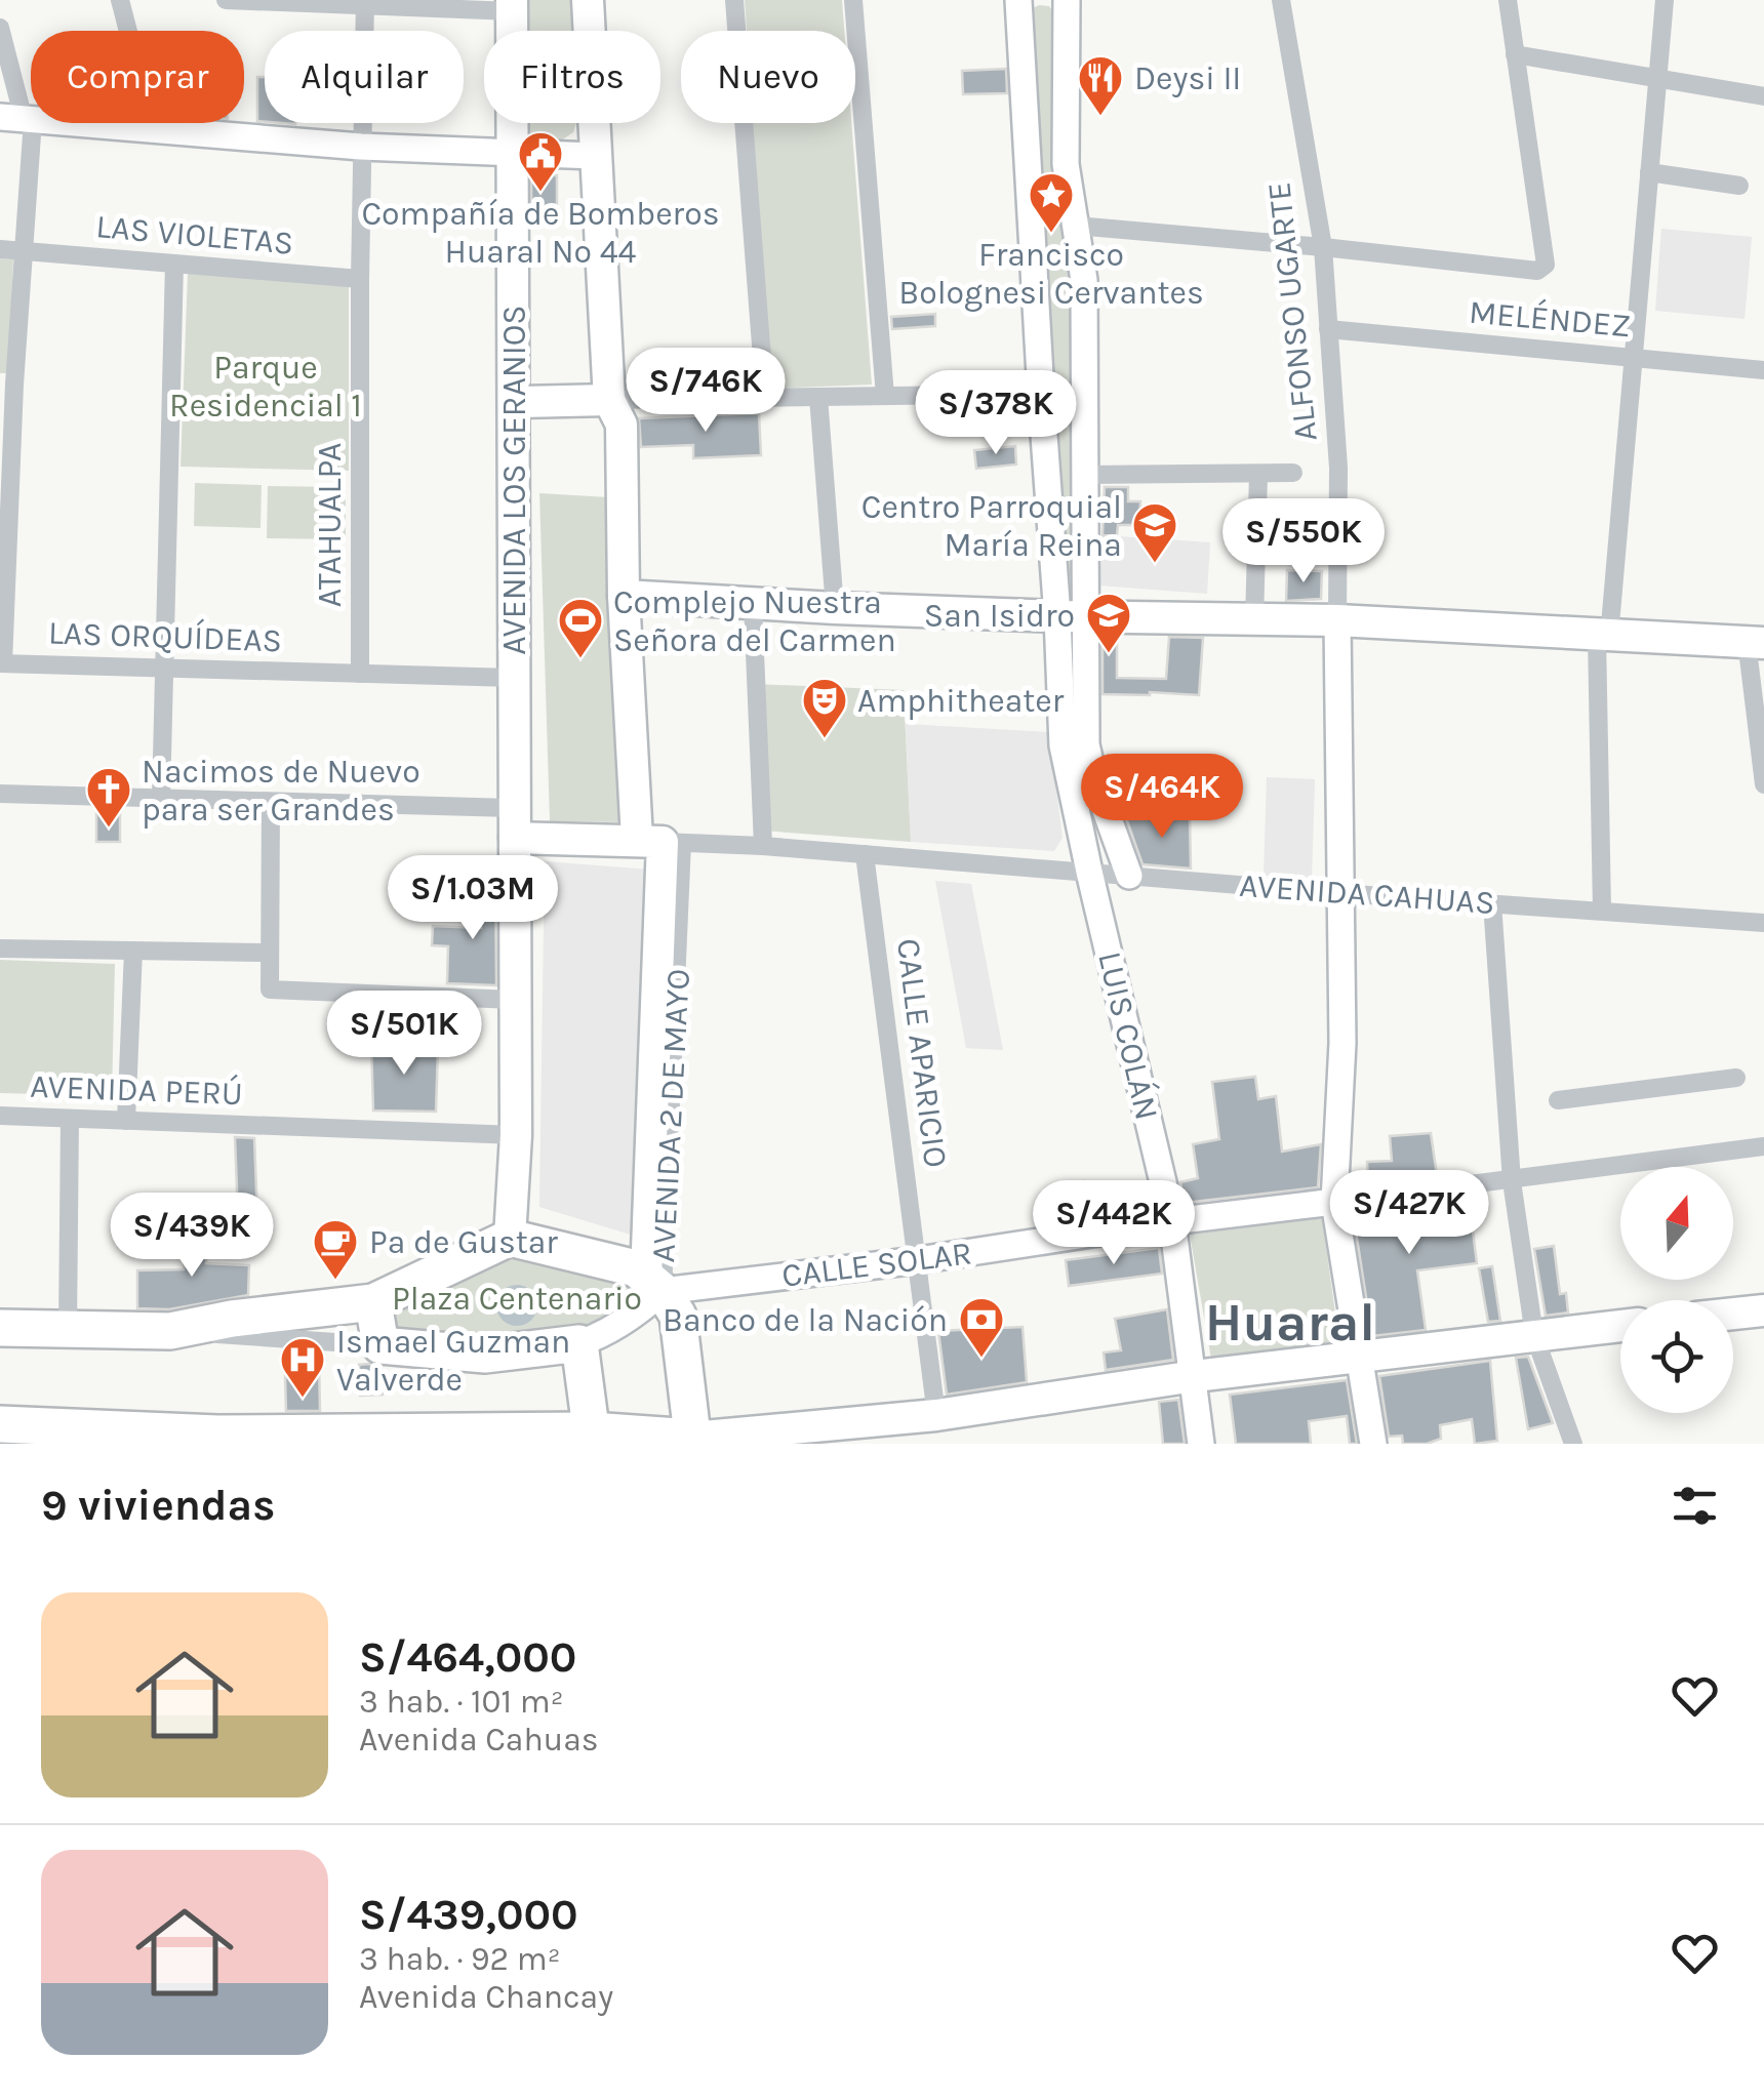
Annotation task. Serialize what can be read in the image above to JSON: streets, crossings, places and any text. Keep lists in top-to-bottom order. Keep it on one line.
{"streets":{"highway":["AVENIDA 2 DE MAYO"],"main road":["AVENIDA LOS GERANIOS","AVENIDA CAHUAS"],"street":["LAS VIOLETAS","ALFONSO UGARTE","MELÉNDEZ","ATAHUALPA","LAS ORQUÍDEAS","LUIS COLÁN","CALLE APARICIO","AVENIDA PERÚ","CALLE SOLAR"]},"crossings":[["LAS VIOLETAS","ATAHUALPA"],["ALFONSO UGARTE","MELÉNDEZ"],["AVENIDA LOS GERANIOS","LAS ORQUÍDEAS"],["AVENIDA LOS GERANIOS","AVENIDA CAHUAS"],["AVENIDA LOS GERANIOS","AVENIDA PERÚ"],["ATAHUALPA","LAS ORQUÍDEAS"],["AVENIDA CAHUAS","LUIS COLÁN"],["AVENIDA CAHUAS","CALLE APARICIO"],["AVENIDA CAHUAS","AVENIDA 2 DE MAYO"],["LUIS COLÁN","CALLE SOLAR"],["CALLE APARICIO","CALLE SOLAR"],["AVENIDA 2 DE MAYO","CALLE SOLAR"]],"districts":["Huaral"],"parks":["Parque Residencial 1","Plaza Centenario"],"places":{"restaurant":["Deysi II"],"public building":["Compañía de Bomberos Huaral Nº 44"],"place":["Francisco Bolognesi Cervantes"],"school or university":["Centro Parroquial María Reina","San Isidro"],"sports":["Complejo Nuestra Señora del Carmen"],"theatre":["Amphitheater"],"church":["Nacimos de Nuevo para ser Grandes"],"cafe":["Pa de Gustar"],"bank":["Banco de la Nación"],"hospital":["Ismael Guzman Valverde"]},"north":"top","page":{"chip":["Comprar","Alquilar","Filtros","Nuevo"],"price":["S/746K","S/378K","S/550K","S/464K","S/1.03M","S/501K","S/427K","S/442K","S/439K"],"heading":"9 viviendas","list":[{"name":"S/464,000","note":"3 hab. · 101 m² · Avenida Cahuas"},{"name":"S/439,000","note":"3 hab. · 92 m² · Avenida Chancay"}]}}
